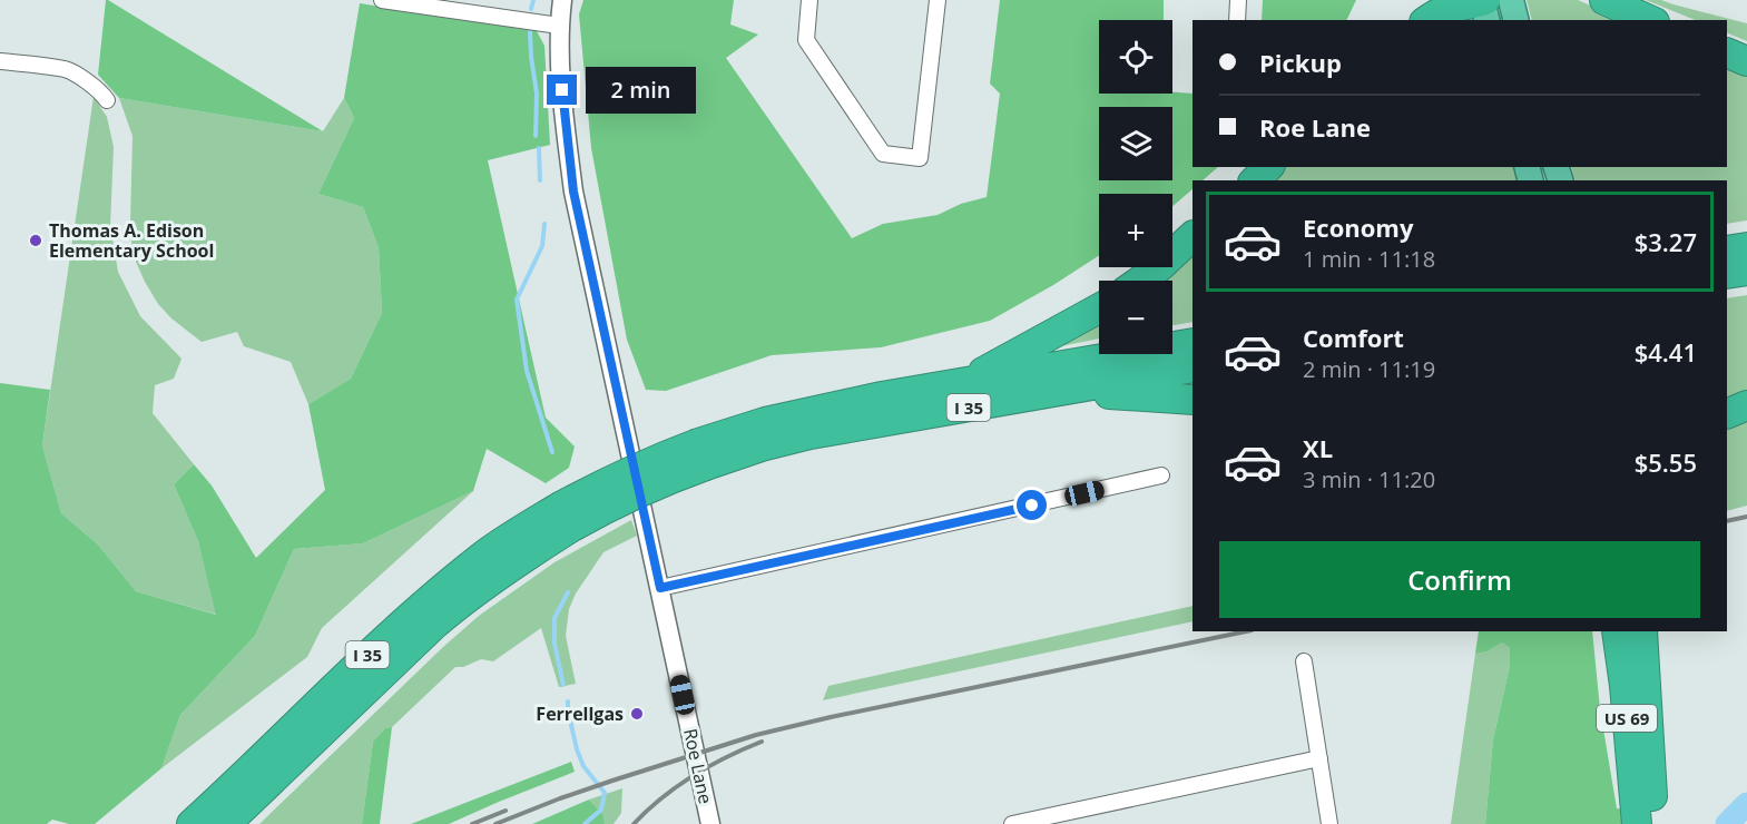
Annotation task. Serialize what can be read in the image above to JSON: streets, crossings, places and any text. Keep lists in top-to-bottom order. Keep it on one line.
{"streets":{"highway":["I 35","US 69"],"street":["Roe Lane"]},"places":["Thomas A. Edison Elementary School","Ferrellgas"],"page":{"map_buttons":["+","−"],"banner":["Pickup","Roe Lane"],"bubble":"2 min","list":[{"name":"Economy","note":"1 min · 11:18","value":"$3.27"},{"name":"Comfort","note":"2 min · 11:19","value":"$4.41"},{"name":"XL","note":"3 min · 11:20","value":"$5.55"}],"buttons":"Confirm"}}
